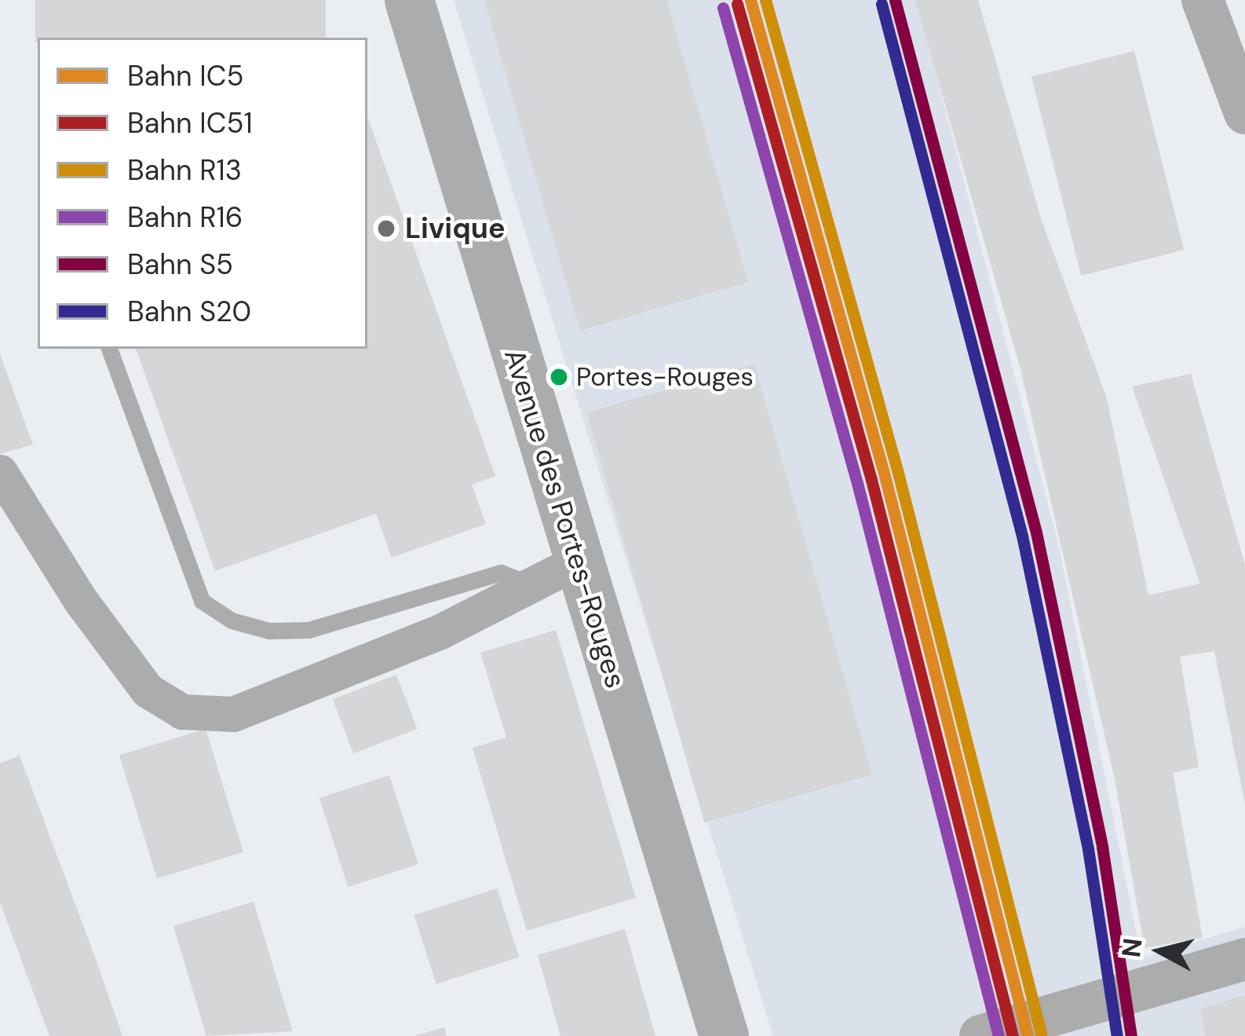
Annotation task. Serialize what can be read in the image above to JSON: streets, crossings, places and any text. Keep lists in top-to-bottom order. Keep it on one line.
{"streets":{"main road":["Avenue des Portes-Rouges"]},"places":["Livique","Portes-Rouges"],"lines":["rail line IC5","rail line R13","rail line S5","rail line IC51","rail line S20","rail line R16"],"legend":["Bahn IC5","Bahn IC51","Bahn R13","Bahn R16","Bahn S5","Bahn S20"],"north":"left"}
